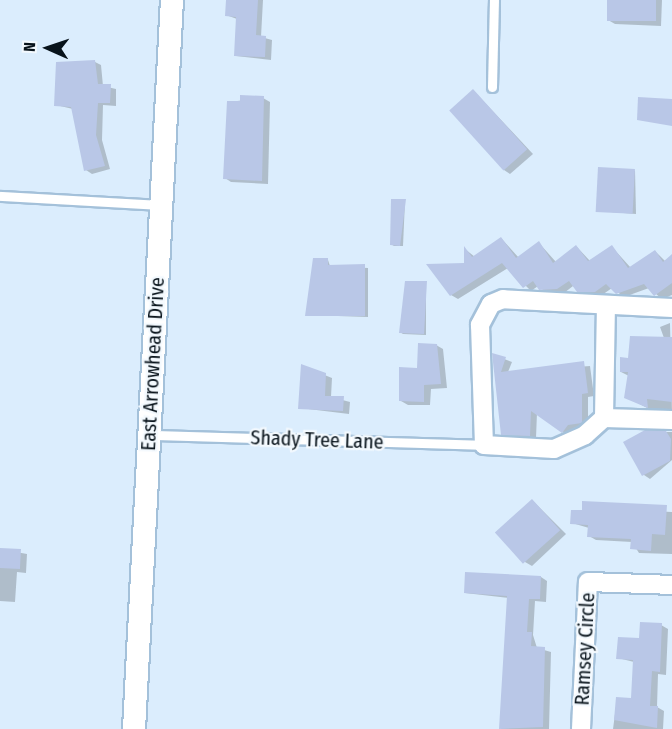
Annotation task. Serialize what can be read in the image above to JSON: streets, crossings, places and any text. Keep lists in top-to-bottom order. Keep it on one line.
{"streets":{"street":["East Arrowhead Drive","Shady Tree Lane","Ramsey Circle"]},"crossings":[["East Arrowhead Drive","Shady Tree Lane"]],"north":"left"}
